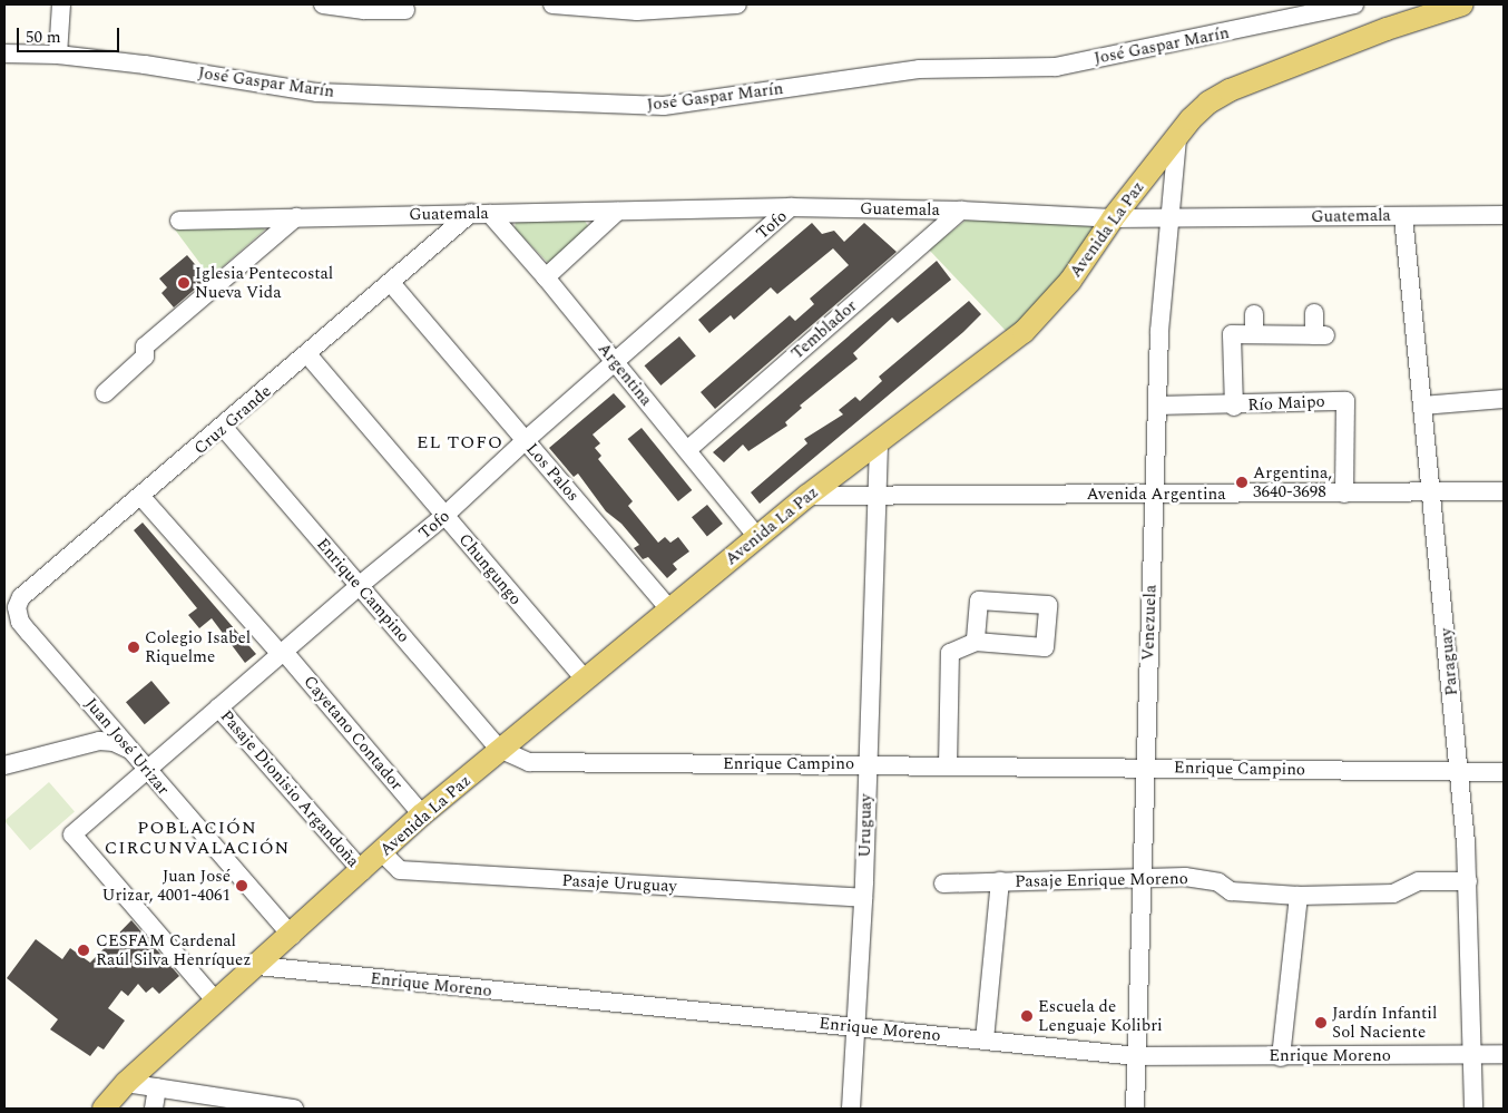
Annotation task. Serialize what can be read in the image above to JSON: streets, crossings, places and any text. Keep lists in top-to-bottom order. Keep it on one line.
{"streets":{"main road":["Avenida La Paz"],"street":["José Gaspar Marín","Guatemala","Tofo","Temblador","Argentina","Río Maipo","Cruz Grande","Los Palos","Avenida Argentina","Chungungo","Enrique Campino","Venezuela","Paraguay","Cayetano Contador","Juan José Urizar","Pasaje Dionisio Argandoña","Uruguay","Pasaje Enrique Moreno","Pasaje Uruguay","Enrique Moreno"]},"crossings":[["Guatemala","Tofo"],["Guatemala","Avenida La Paz"],["Guatemala","Temblador"],["Guatemala","Argentina"],["Guatemala","Cruz Grande"],["Guatemala","Venezuela"],["Guatemala","Paraguay"],["Tofo","Avenida La Paz"],["Tofo","Argentina"],["Tofo","Los Palos"],["Tofo","Chungungo"],["Tofo","Enrique Campino"],["Tofo","Cayetano Contador"],["Tofo","Juan José Urizar"],["Tofo","Pasaje Dionisio Argandoña"],["Avenida La Paz","Argentina"],["Avenida La Paz","Los Palos"],["Avenida La Paz","Avenida Argentina"],["Avenida La Paz","Chungungo"],["Avenida La Paz","Enrique Campino"],["Avenida La Paz","Venezuela"],["Avenida La Paz","Cayetano Contador"],["Avenida La Paz","Juan José Urizar"],["Avenida La Paz","Pasaje Dionisio Argandoña"],["Avenida La Paz","Uruguay"],["Avenida La Paz","Pasaje Uruguay"],["Avenida La Paz","Enrique Moreno"],["Temblador","Argentina"],["Río Maipo","Avenida Argentina"],["Río Maipo","Venezuela"],["Cruz Grande","Los Palos"],["Cruz Grande","Chungungo"],["Cruz Grande","Enrique Campino"],["Cruz Grande","Cayetano Contador"],["Cruz Grande","Juan José Urizar"],["Avenida Argentina","Venezuela"],["Avenida Argentina","Paraguay"],["Avenida Argentina","Uruguay"],["Enrique Campino","Venezuela"],["Enrique Campino","Paraguay"],["Enrique Campino","Uruguay"],["Venezuela","Pasaje Enrique Moreno"],["Venezuela","Enrique Moreno"],["Paraguay","Pasaje Enrique Moreno"],["Paraguay","Enrique Moreno"],["Uruguay","Pasaje Uruguay"],["Uruguay","Enrique Moreno"],["Pasaje Enrique Moreno","Enrique Moreno"]],"districts":["EL TOFO","POBLACIÓN CIRCUNVALACIÓN"],"places":["Iglesia Pentecostal Nueva Vida","Argentina, 3640-3698","Colegio Isabel Riquelme","Juan José Urizar, 4001-4061","CESFAM Cardenal Raúl Silva Henríquez","Escuela de Lenguaje Kolibri","Jardín Infantil Sol Naciente"],"scale_bar":"50 m"}
